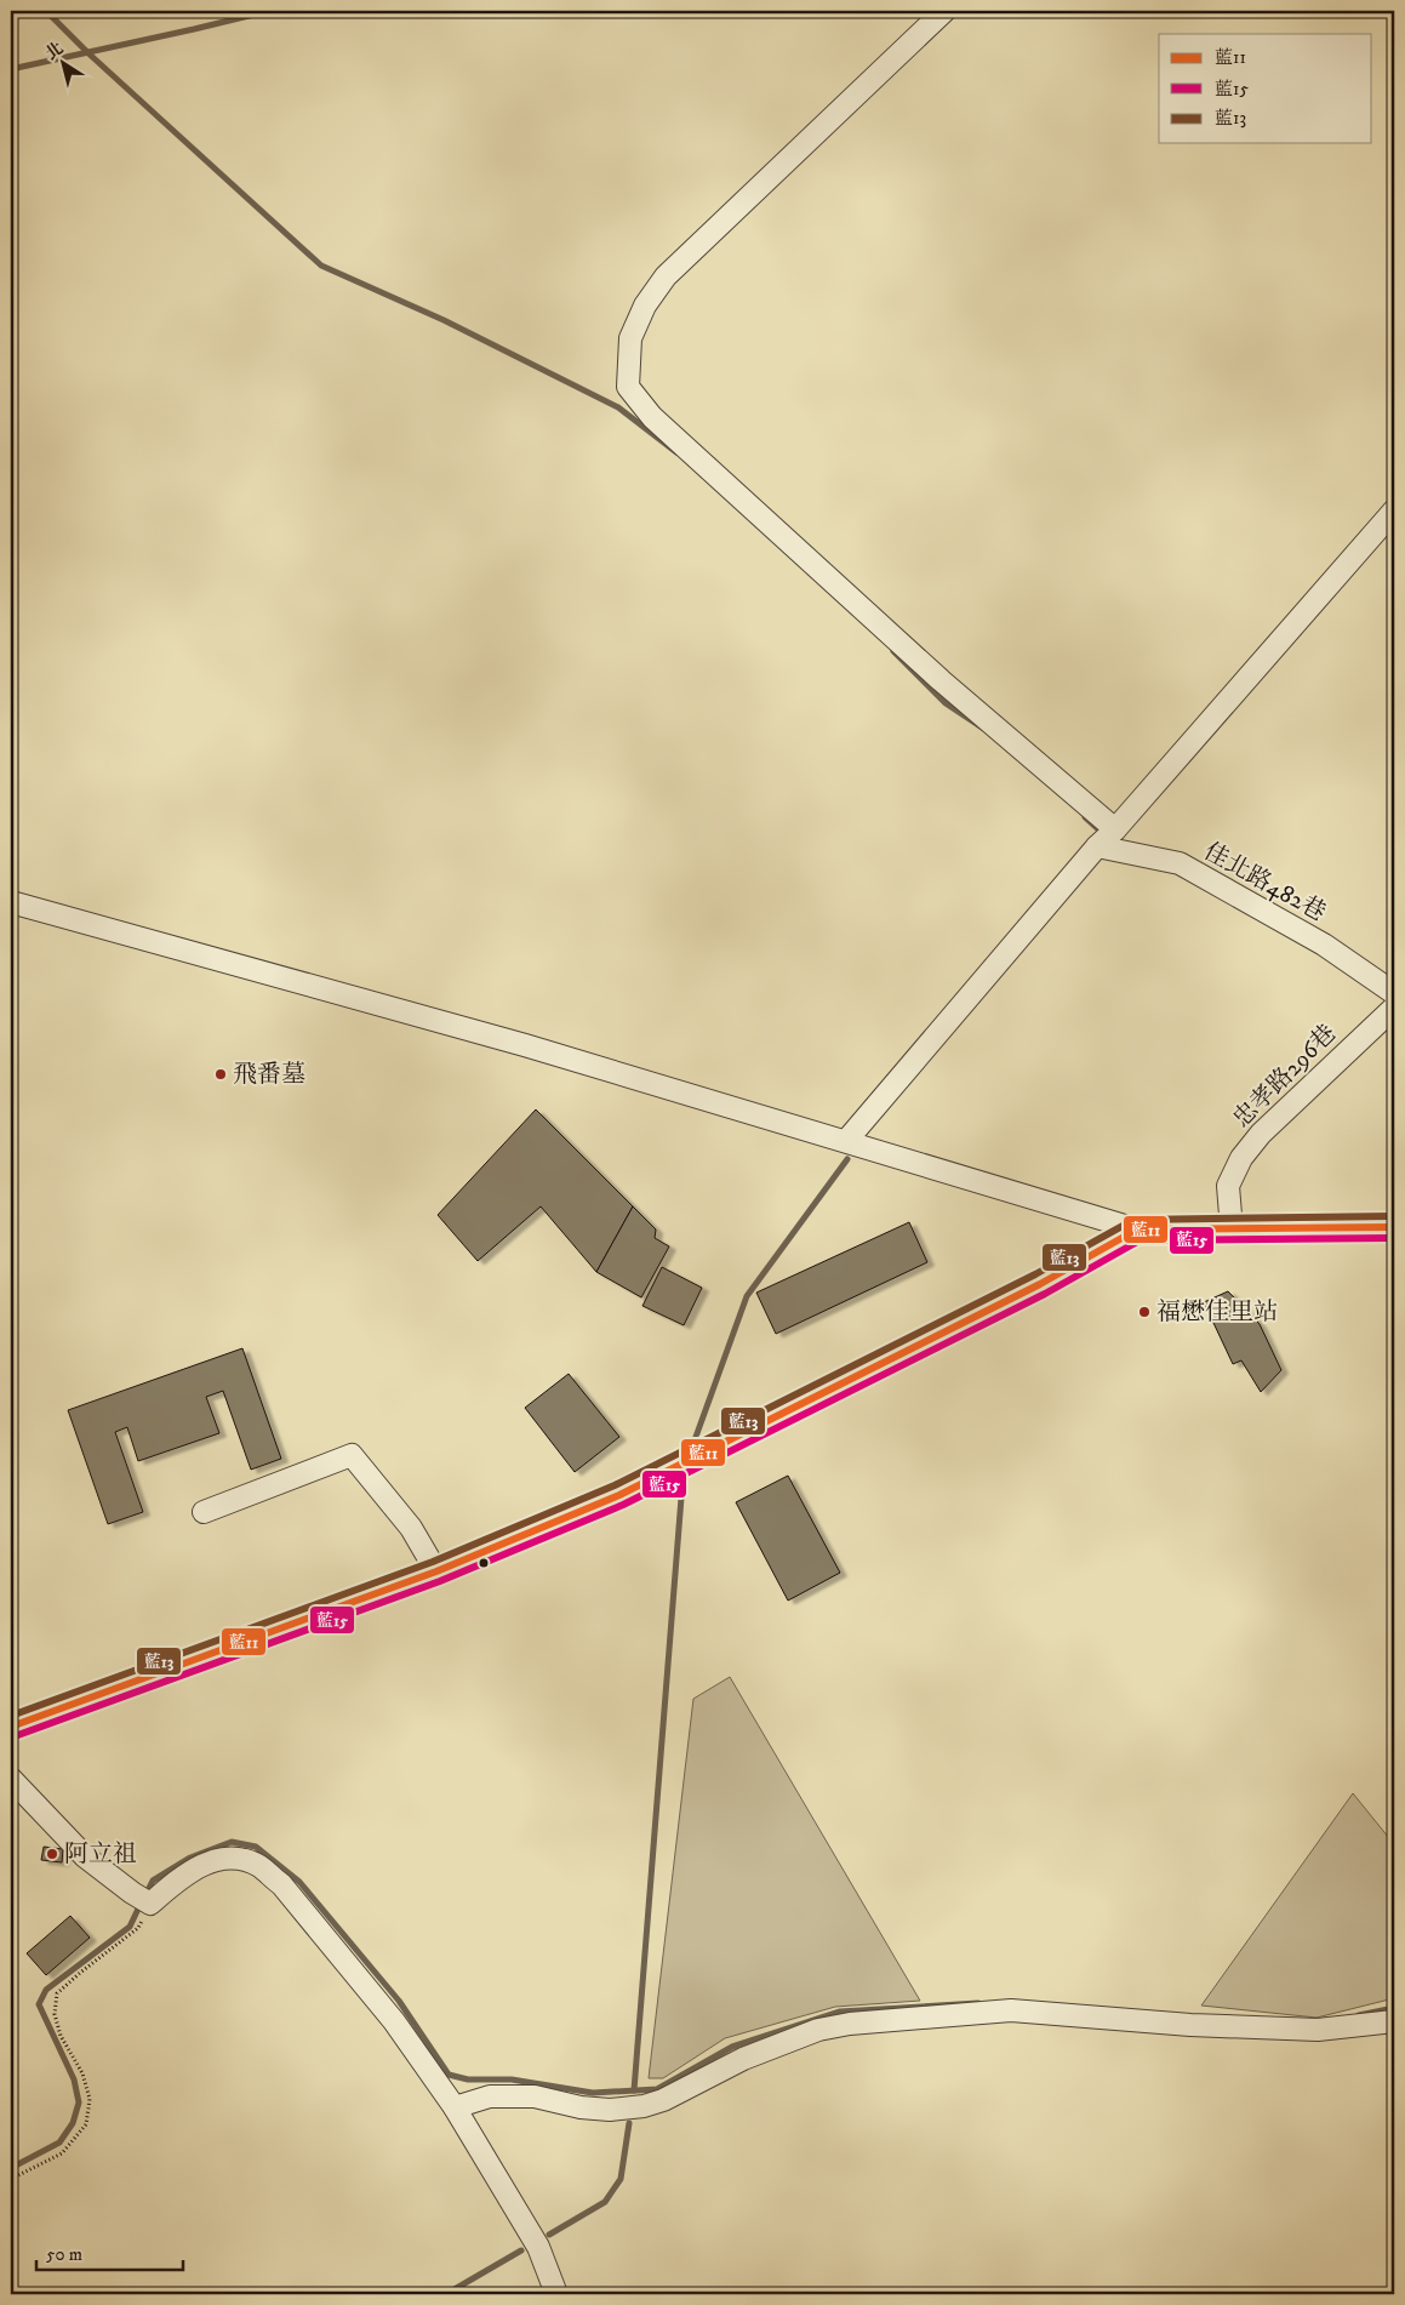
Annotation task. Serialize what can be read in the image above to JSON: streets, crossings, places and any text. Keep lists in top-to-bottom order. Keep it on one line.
{"streets":{"street":["佳北路482巷","忠孝路296巷"]},"places":["飛番墓","福懋佳里站","阿立祖"],"lines":["transit line 藍13","transit line 藍11","transit line 藍15"],"legend":["藍11","藍15","藍13"],"scale_bar":"50 m","north":"top left"}
